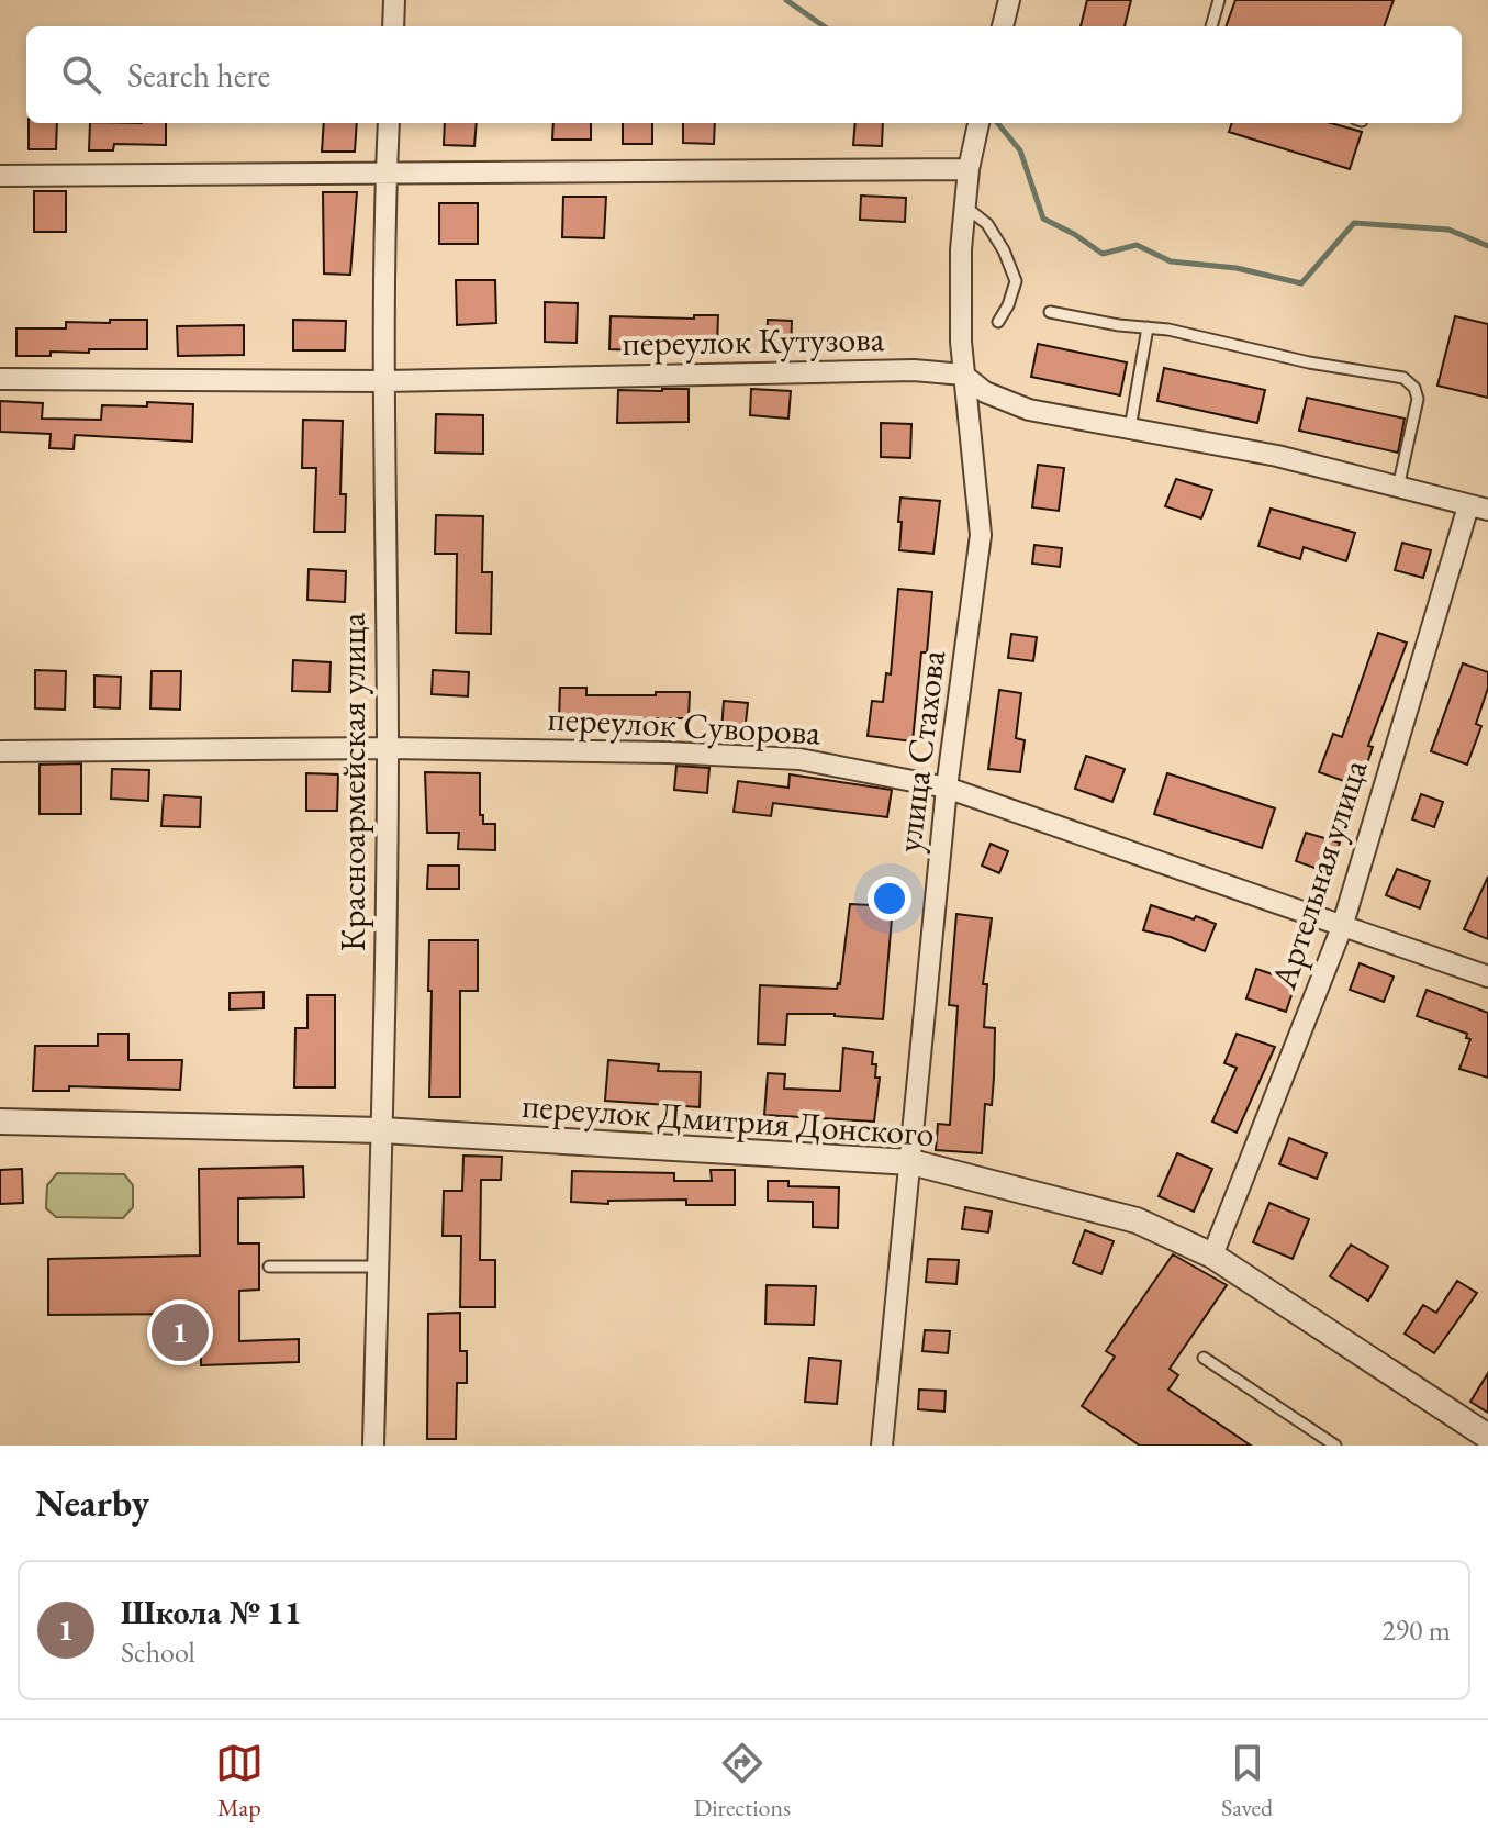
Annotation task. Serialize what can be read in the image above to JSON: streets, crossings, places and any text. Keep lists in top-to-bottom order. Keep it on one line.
{"streets":{"street":["переулок Кутузова","переулок Суворова","улица Стахова","Красноармейская улица","Артельная улица","переулок Дмитрия Донского"]},"crossings":[["переулок Кутузова","улица Стахова"],["переулок Кутузова","Красноармейская улица"],["переулок Кутузова","Артельная улица"],["переулок Суворова","улица Стахова"],["переулок Суворова","Красноармейская улица"],["переулок Суворова","Артельная улица"],["улица Стахова","переулок Дмитрия Донского"],["Красноармейская улица","переулок Дмитрия Донского"],["Артельная улица","переулок Дмитрия Донского"]],"page":{"search":"Search here","pins":"1","heading":"Nearby","list":[{"mark":"1","name":"Школа № 11","note":"School","value":"290 m"}],"nav":["Map","Directions","Saved"]}}
